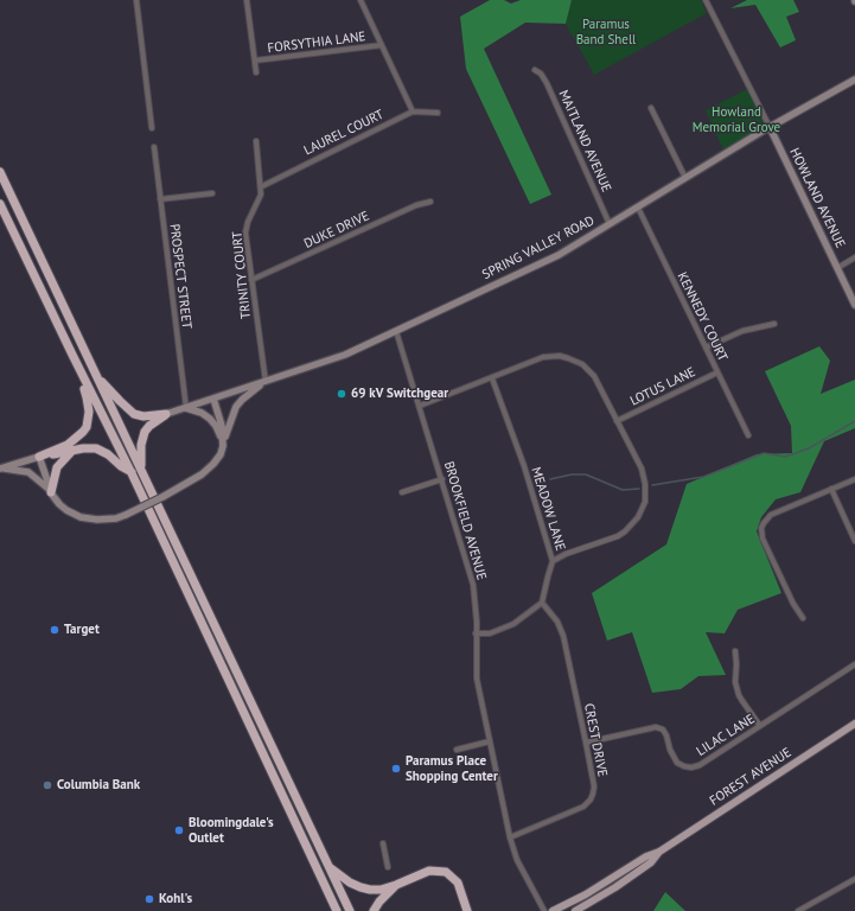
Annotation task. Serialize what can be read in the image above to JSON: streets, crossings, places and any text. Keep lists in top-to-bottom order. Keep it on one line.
{"streets":{"main road":["FOREST AVENUE"],"street":["FORSYTHIA LANE","LAUREL COURT","MAITLAND AVENUE","HOWLAND AVENUE","DUKE DRIVE","SPRING VALLEY ROAD","TRINITY COURT","PROSPECT STREET","KENNEDY COURT","LOTUS LANE","MEADOW LANE","BROOKFIELD AVENUE","LILAC LANE","CREST DRIVE"]},"crossings":[["LAUREL COURT","TRINITY COURT"],["MAITLAND AVENUE","SPRING VALLEY ROAD"],["HOWLAND AVENUE","SPRING VALLEY ROAD"],["DUKE DRIVE","TRINITY COURT"],["SPRING VALLEY ROAD","TRINITY COURT"],["SPRING VALLEY ROAD","PROSPECT STREET"],["SPRING VALLEY ROAD","KENNEDY COURT"],["SPRING VALLEY ROAD","BROOKFIELD AVENUE"],["KENNEDY COURT","LOTUS LANE"],["MEADOW LANE","CREST DRIVE"],["BROOKFIELD AVENUE","CREST DRIVE"],["LILAC LANE","CREST DRIVE"]],"parks":["Paramus Band Shell","Howland Memorial Grove"],"places":["69 kV Switchgear","Target","Paramus Place Shopping Center","Columbia Bank","Bloomingdale's Outlet","Kohl's"]}
